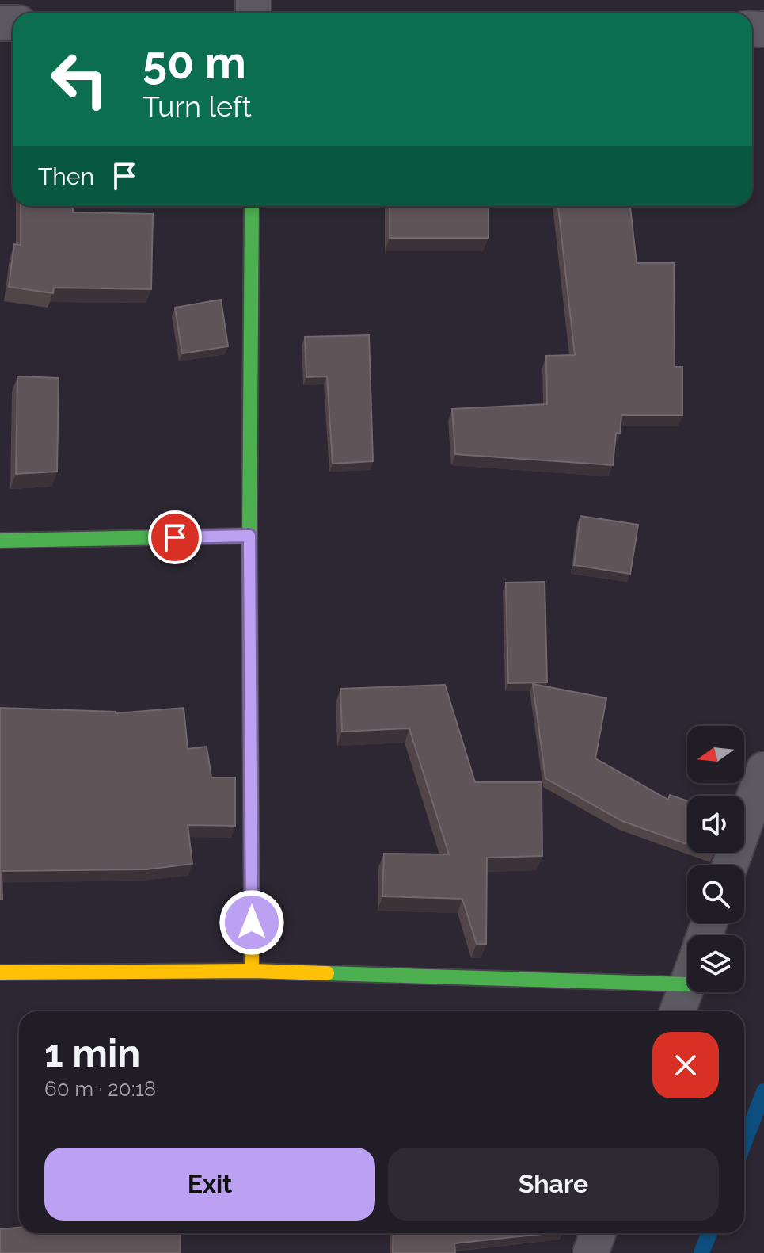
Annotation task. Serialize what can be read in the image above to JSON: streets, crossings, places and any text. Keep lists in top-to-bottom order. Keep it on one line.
{"north":"left","page":{"turn":["50 m","Turn left"],"then":"Then","heading":["1 min","60 m · 20:18"],"buttons":["Exit","Share"]}}
